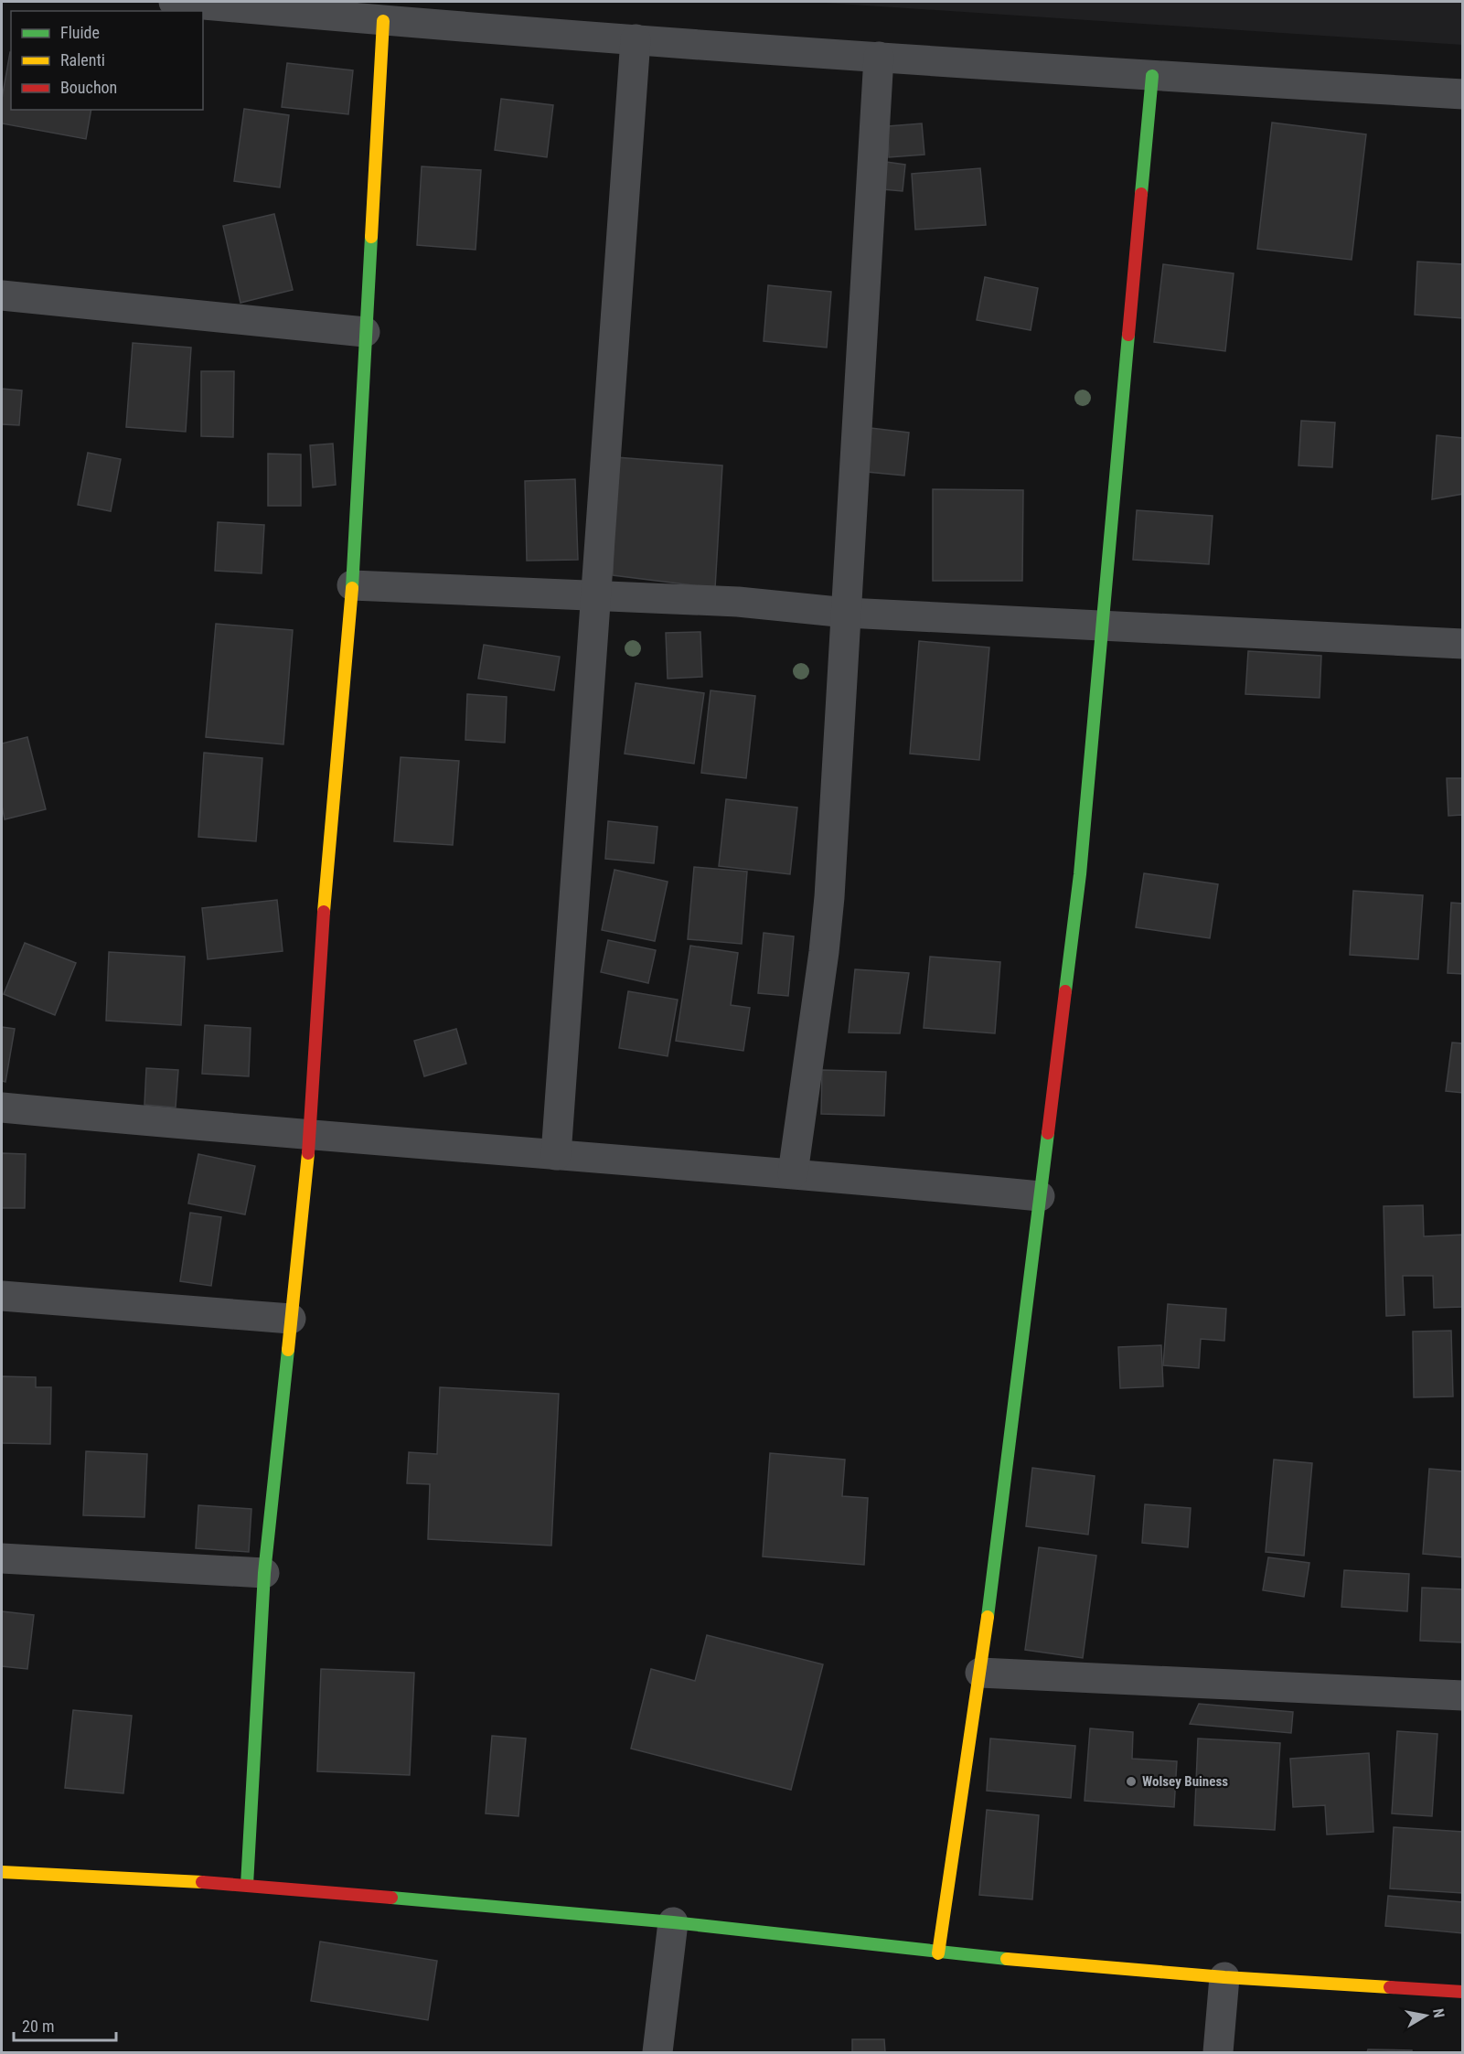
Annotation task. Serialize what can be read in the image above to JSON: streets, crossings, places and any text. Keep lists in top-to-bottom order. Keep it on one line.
{"places":["Wolsey Buiness"],"legend":["Fluide","Ralenti","Bouchon"],"scale_bar":"20 m","north":"right"}
